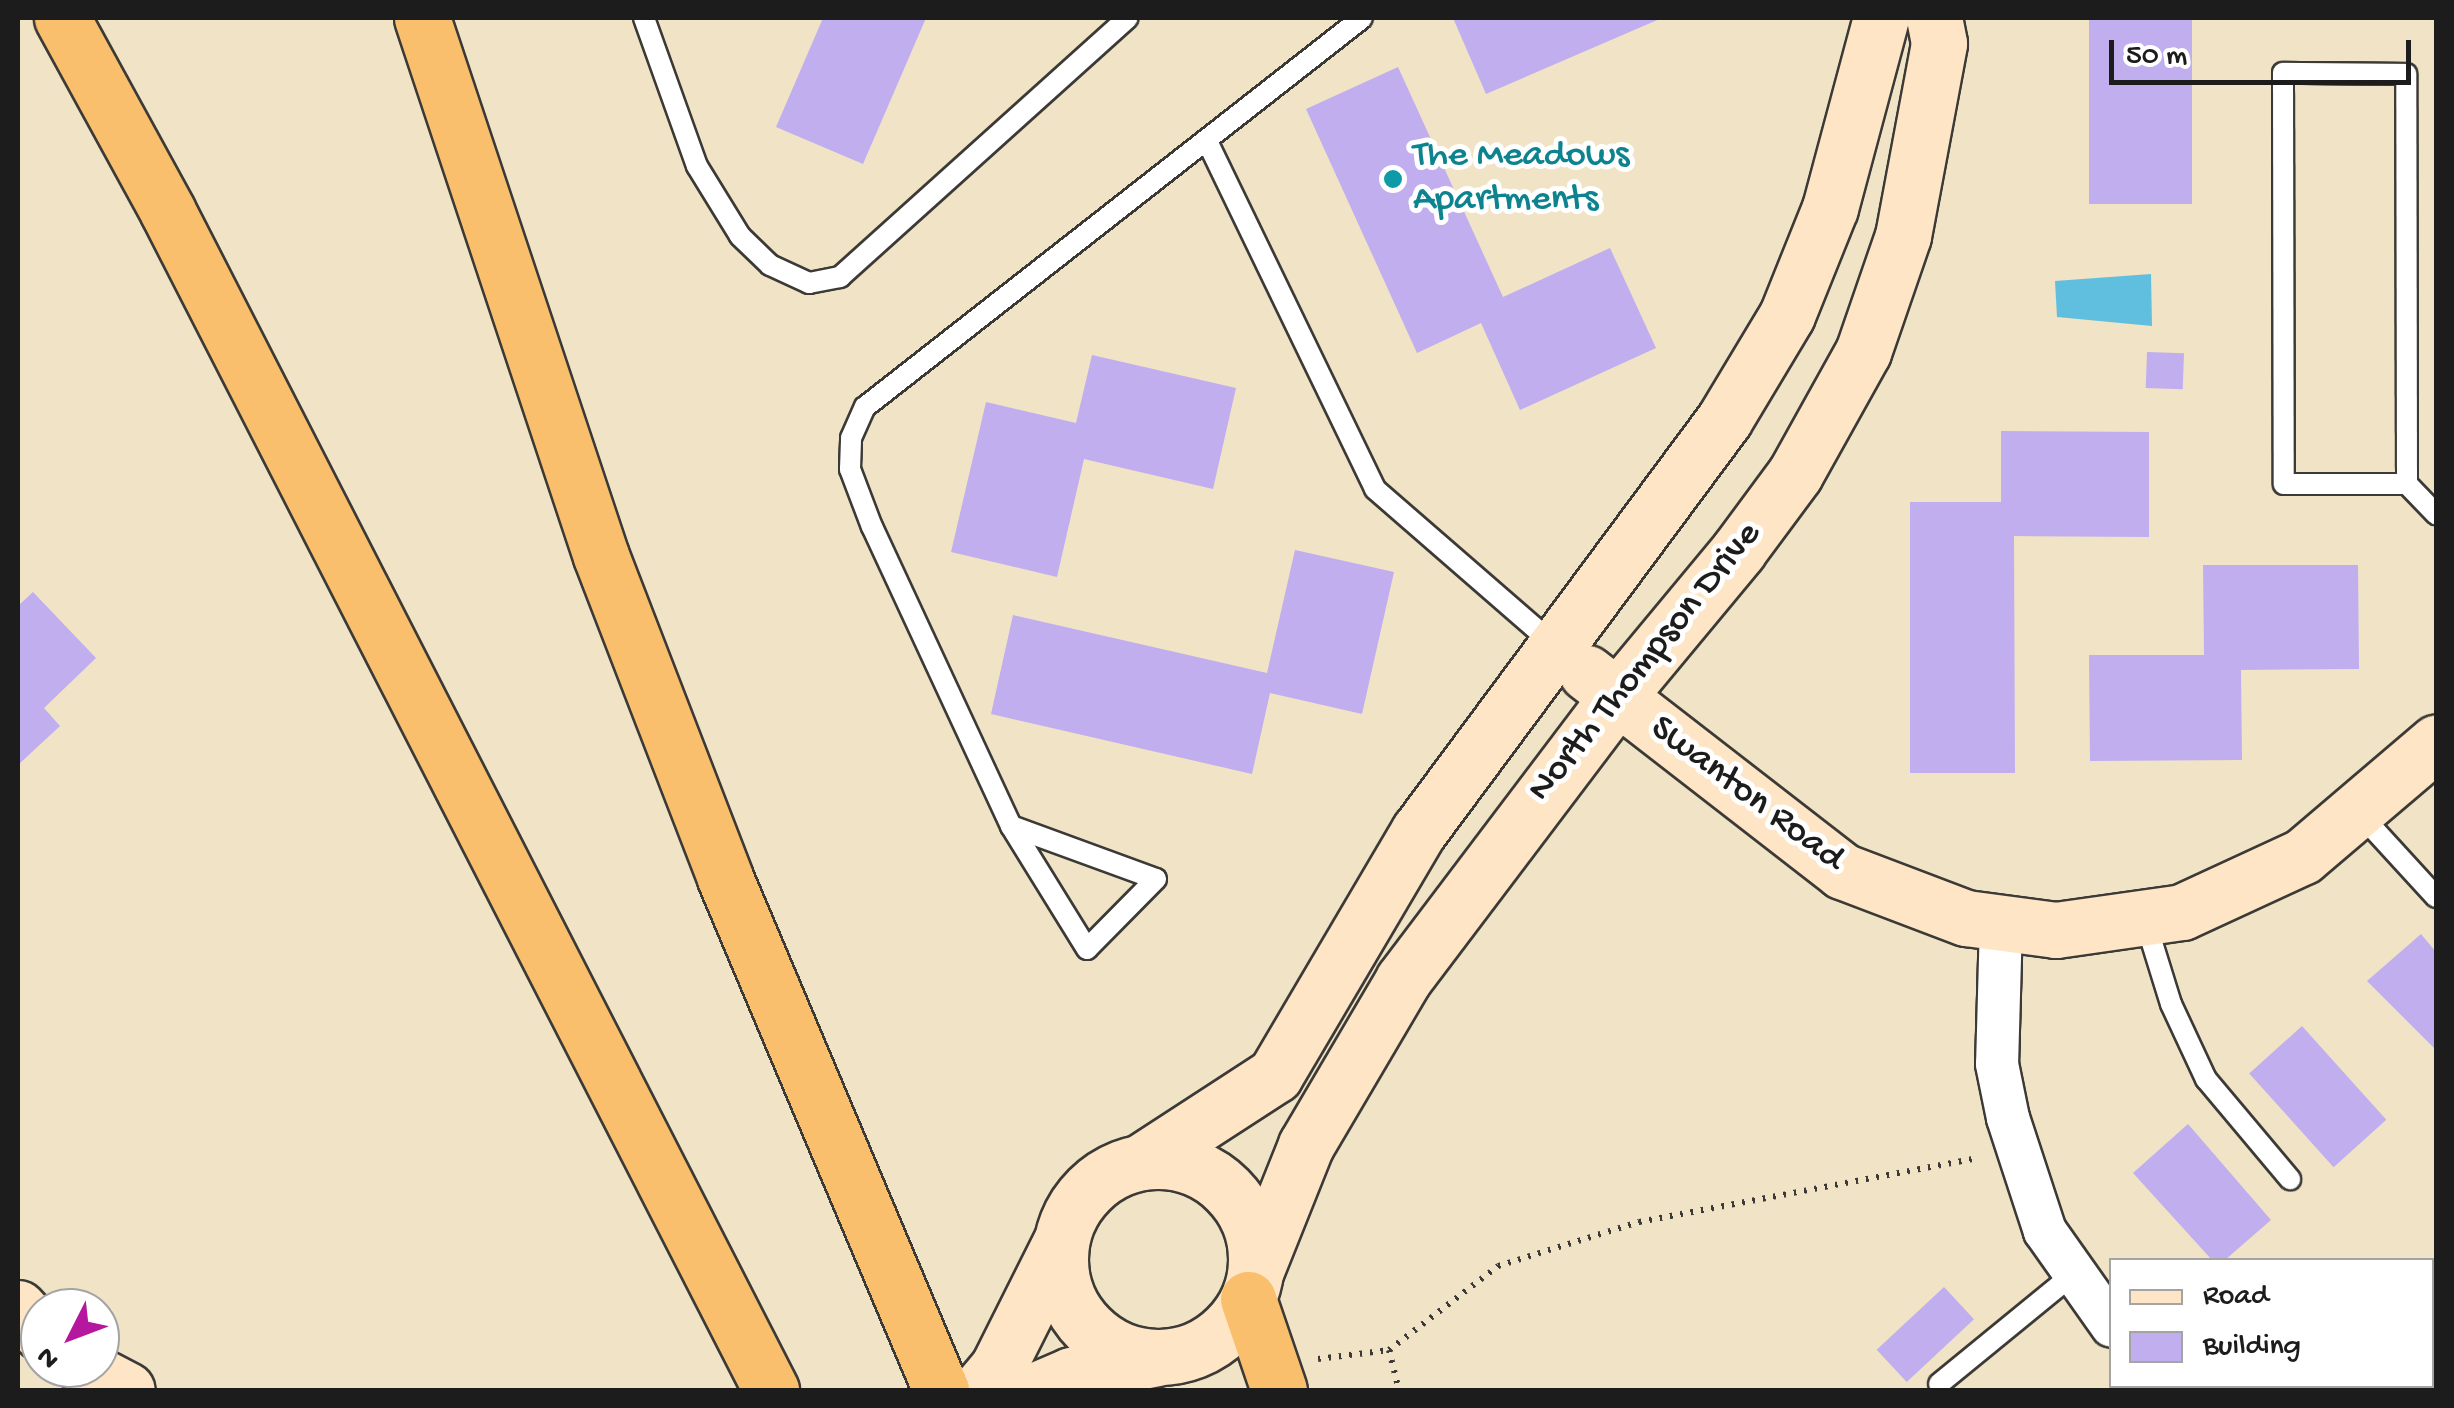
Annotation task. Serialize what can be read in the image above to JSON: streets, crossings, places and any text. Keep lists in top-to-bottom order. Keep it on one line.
{"streets":{"street":["North Thompson Drive","Swanton Road"]},"crossings":[["North Thompson Drive","Swanton Road"]],"places":["The Meadows Apartments"],"legend":["Road","Building"],"scale_bar":"50 m","north":"bottom left"}
